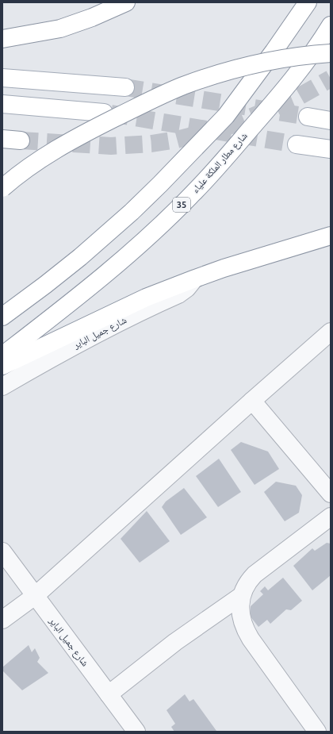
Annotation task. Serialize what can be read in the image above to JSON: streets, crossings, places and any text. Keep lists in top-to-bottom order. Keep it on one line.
{"streets":{"main road":["شارع مطار الملكة علياء","35"],"street":["شارع جميل الباير"]}}
